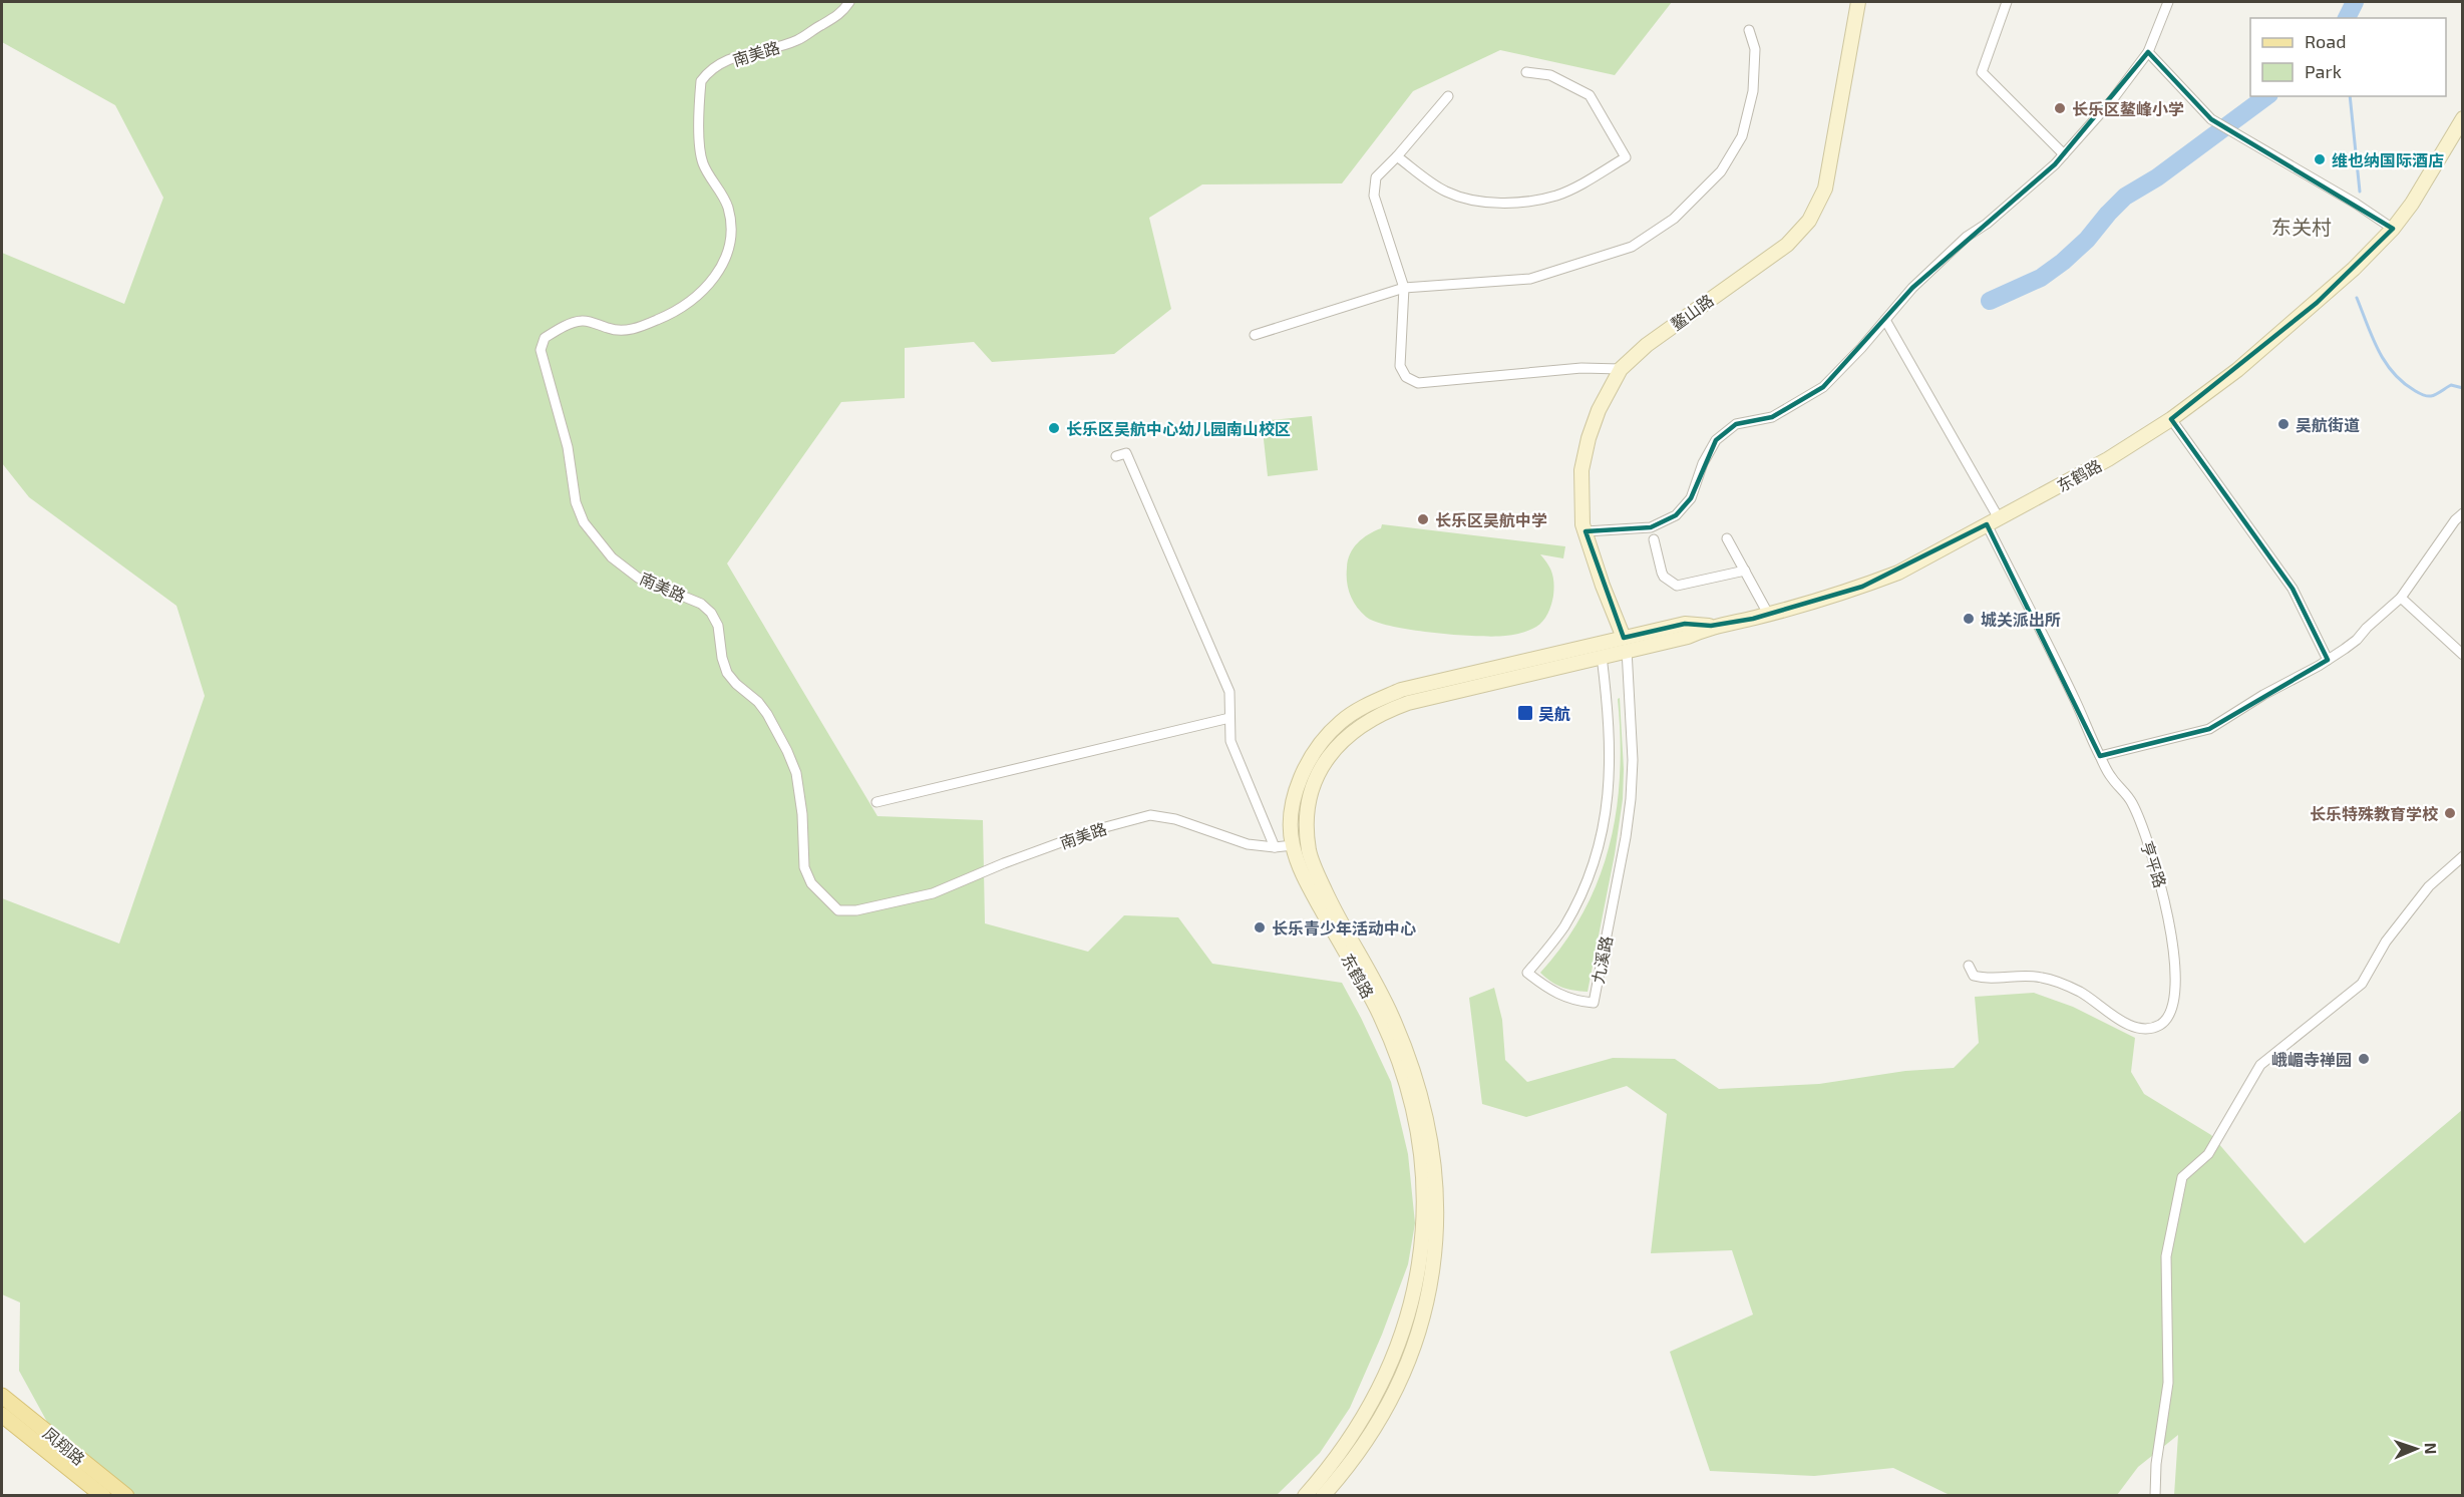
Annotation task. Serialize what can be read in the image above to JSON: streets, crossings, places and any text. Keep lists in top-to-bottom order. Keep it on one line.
{"streets":{"main road":["鳌山路","东鹤路","凤翔路"],"street":["南美路","亨平路","九溪路"]},"crossings":[["南美路","东鹤路"],["鳌山路","东鹤路"],["鳌山路","九溪路"],["东鹤路","亨平路"],["东鹤路","九溪路"]],"districts":["东关村"],"places":{"other":["长乐区鳌峰小学","维也纳国际酒店","吴航街道","长乐区吴航中心幼儿园南山校区","长乐区吴航中学","城关派出所","长乐特殊教育学校","长乐青少年活动中心","峨嵋寺禅园"],"transit":["吴航"]},"legend":["Road","Park"],"north":"right"}
